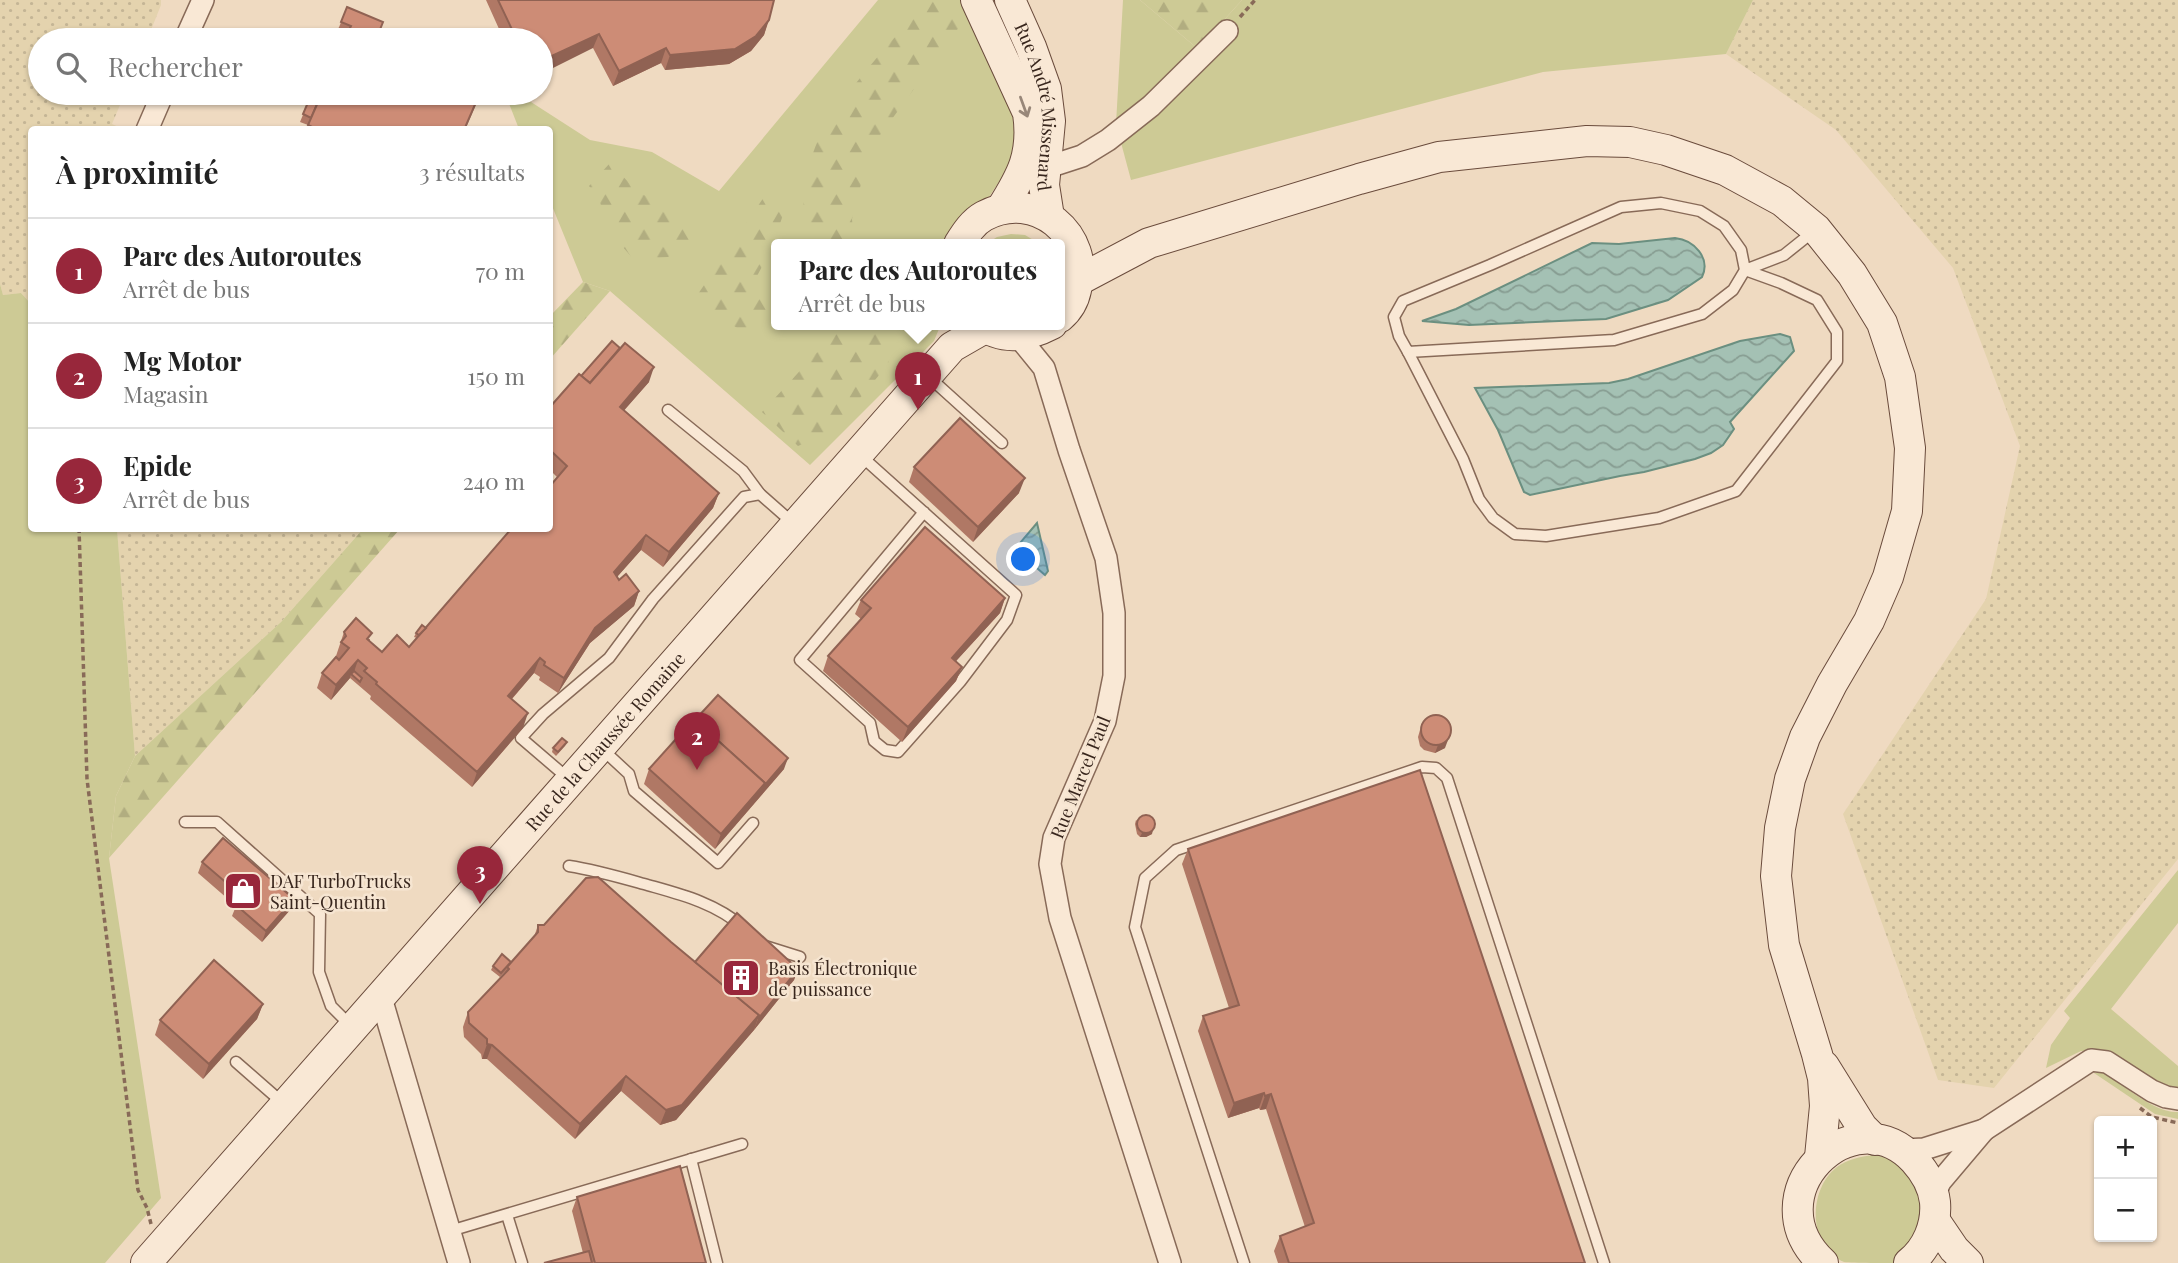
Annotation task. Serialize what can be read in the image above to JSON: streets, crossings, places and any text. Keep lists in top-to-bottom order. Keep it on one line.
{"streets":{"street":["Rue André Missenard","Rue de la Chaussée Romaine","Rue Marcel Paul"]},"places":{"shop":["DAF TurboTrucks Saint-Quentin"],"building":["Basis Électronique de puissance"]},"page":{"search":"Rechercher","heading":["À proximité","3 résultats"],"list":[{"mark":"1","name":"Parc des Autoroutes","note":"Arrêt de bus","value":"70 m"},{"mark":"2","name":"Mg Motor","note":"Magasin","value":"150 m"},{"mark":"3","name":"Epide","note":"Arrêt de bus","value":"240 m"}],"popup":["Parc des Autoroutes","Arrêt de bus"],"pins":["1","2","3"],"map_buttons":["+","−"]}}
